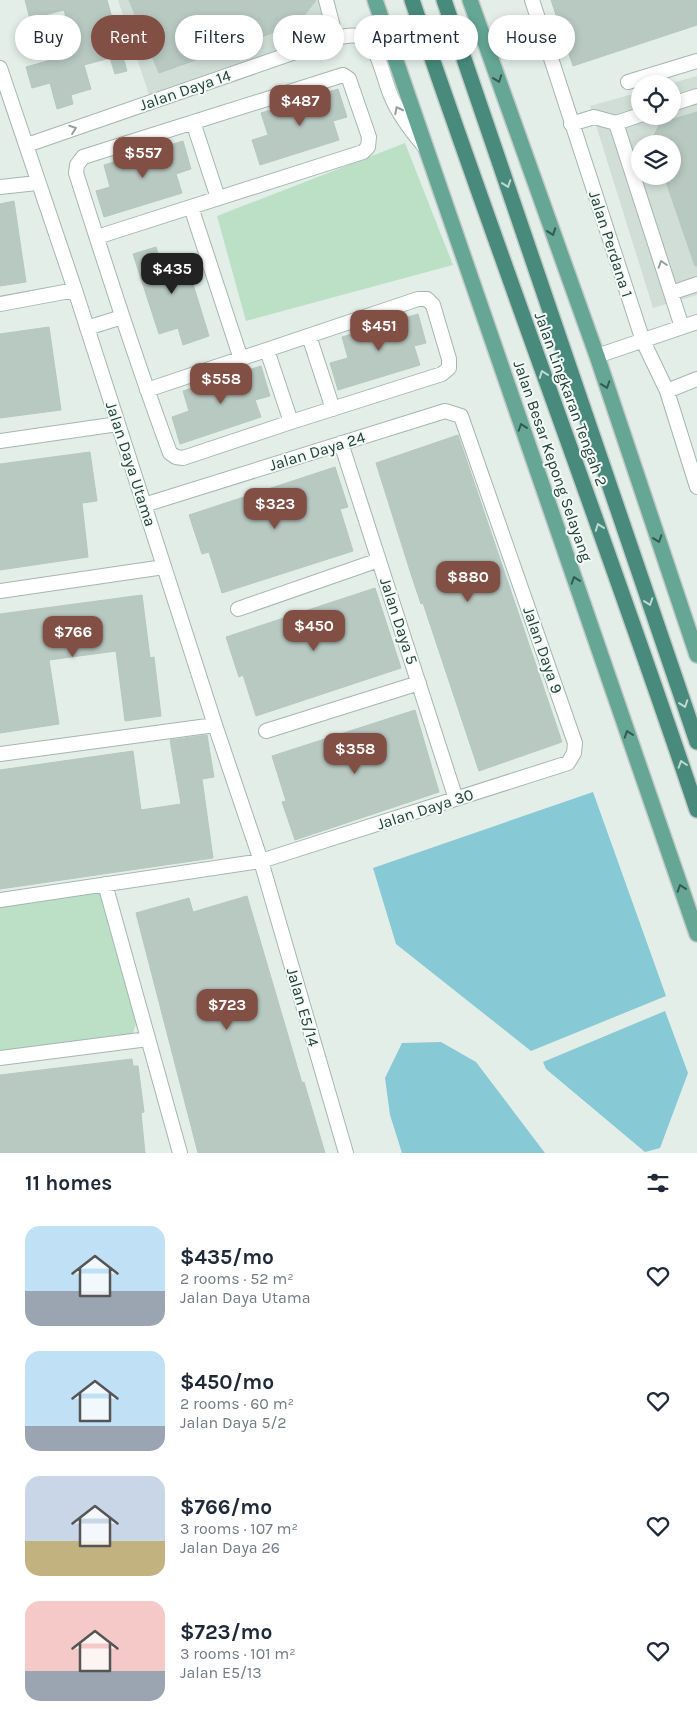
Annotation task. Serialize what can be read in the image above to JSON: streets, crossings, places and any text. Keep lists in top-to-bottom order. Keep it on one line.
{"streets":{"highway":["Jalan Lingkaran Tengah 2"],"main road":["Jalan Besar Kepong Selayang"],"street":["Jalan Daya 14","Jalan Perdana 1","Jalan Daya 24","Jalan Daya Utama","Jalan Daya 5","Jalan Daya 9","Jalan Daya 30","Jalan E5/14"]},"crossings":[["Jalan Daya 14","Jalan Besar Kepong Selayang"],["Jalan Daya 14","Jalan Daya Utama"],["Jalan Daya 24","Jalan Daya Utama"],["Jalan Daya 24","Jalan Daya 5"],["Jalan Daya 24","Jalan Daya 9"],["Jalan Daya Utama","Jalan Daya 30"],["Jalan Daya Utama","Jalan E5/14"],["Jalan Daya 5","Jalan Daya 30"],["Jalan Daya 9","Jalan Daya 30"],["Jalan Daya 30","Jalan E5/14"]],"page":{"chip":["Buy","Rent","Filters","New","Apartment","House"],"price":["$487","$557","$435","$451","$558","$323","$880","$450","$766","$358","$723"],"heading":"11 homes","list":[{"name":"$435/mo","note":"2 rooms · 52 m² · Jalan Daya Utama"},{"name":"$450/mo","note":"2 rooms · 60 m² · Jalan Daya 5/2"},{"name":"$766/mo","note":"3 rooms · 107 m² · Jalan Daya 26"},{"name":"$723/mo","note":"3 rooms · 101 m² · Jalan E5/13"}]}}
